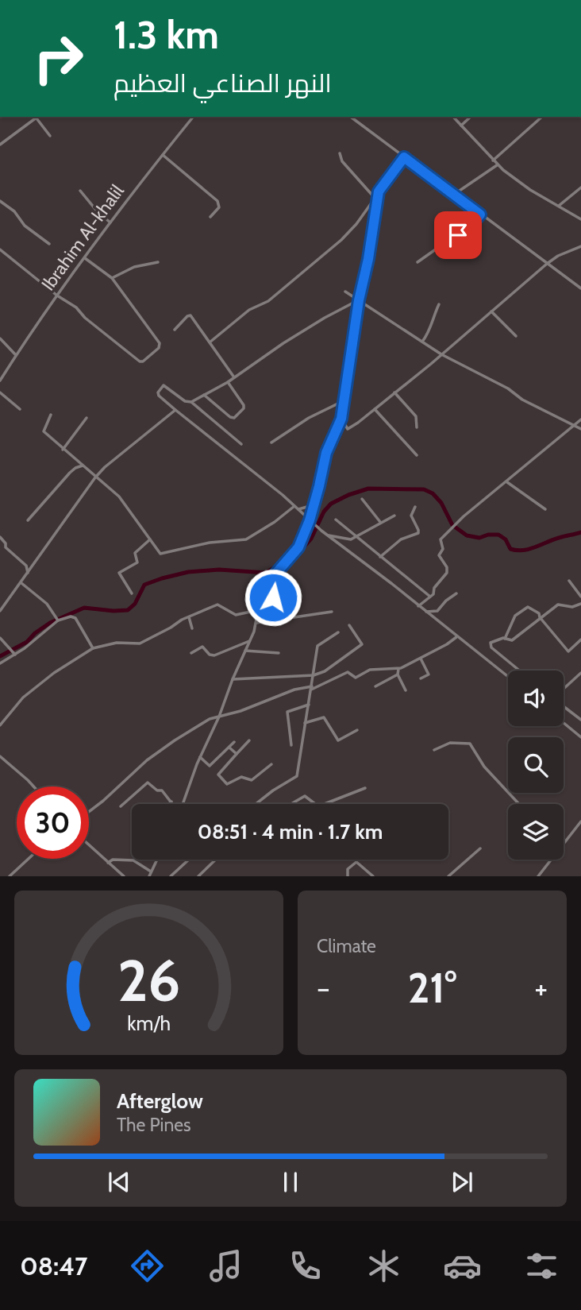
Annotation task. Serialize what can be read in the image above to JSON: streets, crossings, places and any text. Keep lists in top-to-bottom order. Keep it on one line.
{"streets":{"street":["Ibrahim Al-khalil"]},"page":{"turn":["1.3 km","النهر الصناعي العظيم"],"limit":"30","trip":"08:51 · 4 min · 1.7 km","tile":"Climate","heat":["−","21°","+"],"song":["Afterglow","The Pines"],"tabs":"08:47","gauge":["26","km/h"]}}
